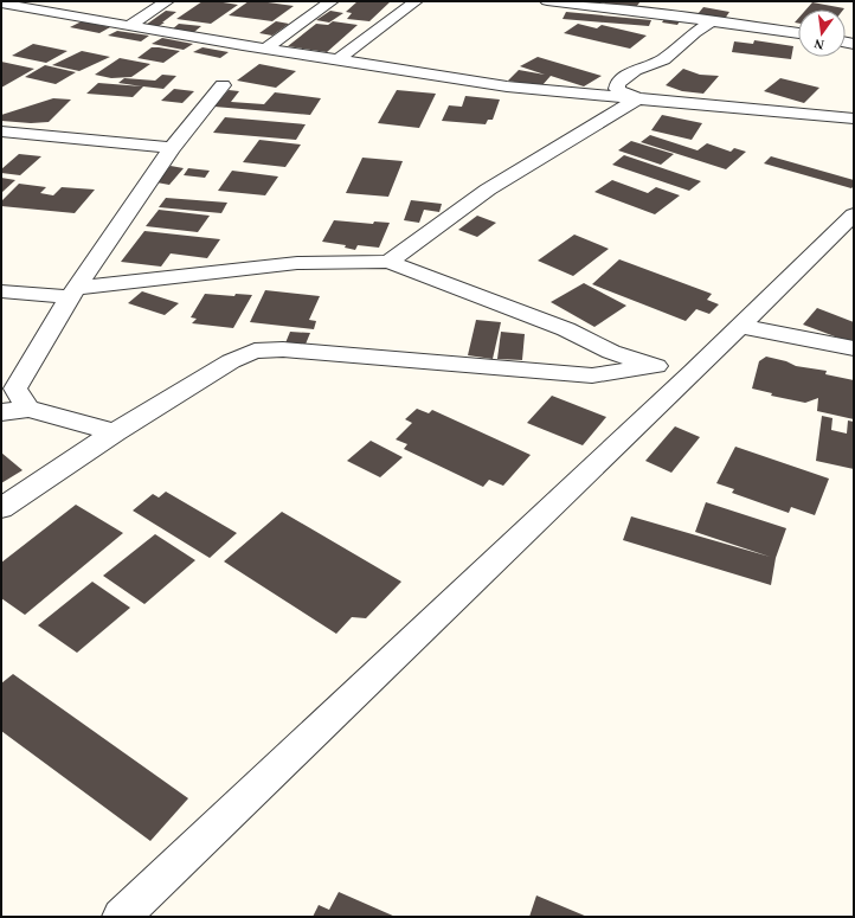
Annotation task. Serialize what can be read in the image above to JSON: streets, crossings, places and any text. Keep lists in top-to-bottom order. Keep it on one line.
{"north":"bottom"}
